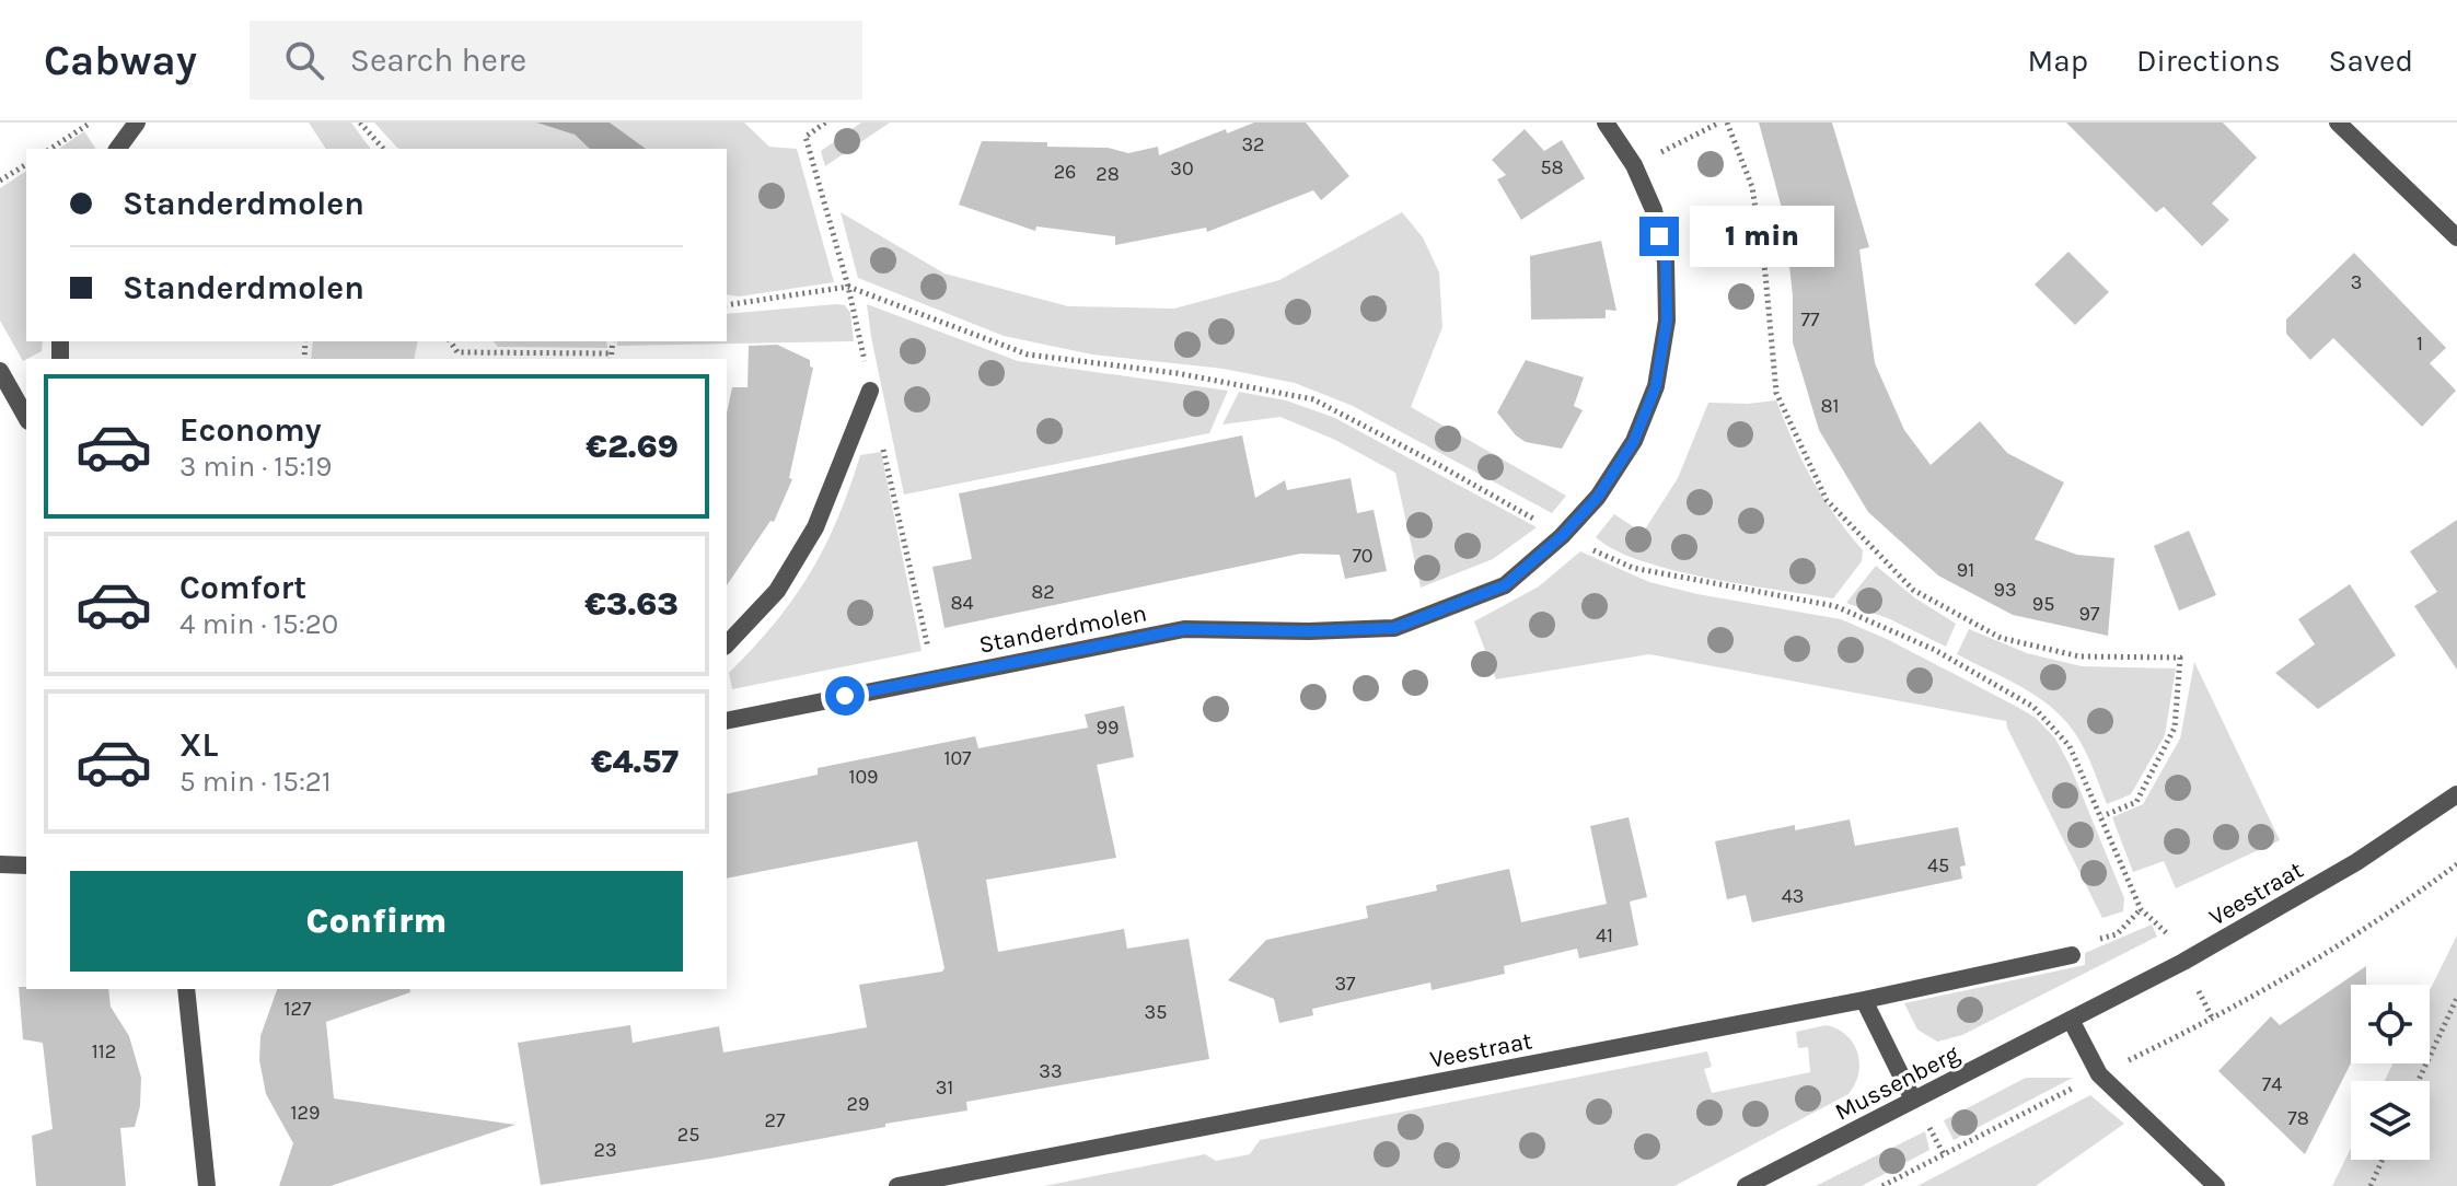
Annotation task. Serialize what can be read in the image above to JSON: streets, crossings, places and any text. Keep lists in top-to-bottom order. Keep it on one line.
{"streets":{"street":["Standerdmolen","Veestraat","Mussenberg"]},"crossings":[["Veestraat","Mussenberg"]],"house_numbers":["32","58","30","26","28","3","77","1","81","70","91","93","82","84","95","97","99","107","109","45","43","41","37","127","35","112","33","74","31","29","129","78","27","25","23"],"page":{"header":"Cabway","search":"Search here","nav":["Map","Directions","Saved"],"banner":["Standerdmolen","Standerdmolen"],"bubble":"1 min","list":[{"name":"Economy","note":"3 min · 15:19","value":"€2.69"},{"name":"Comfort","note":"4 min · 15:20","value":"€3.63"},{"name":"XL","note":"5 min · 15:21","value":"€4.57"}],"buttons":"Confirm"}}
